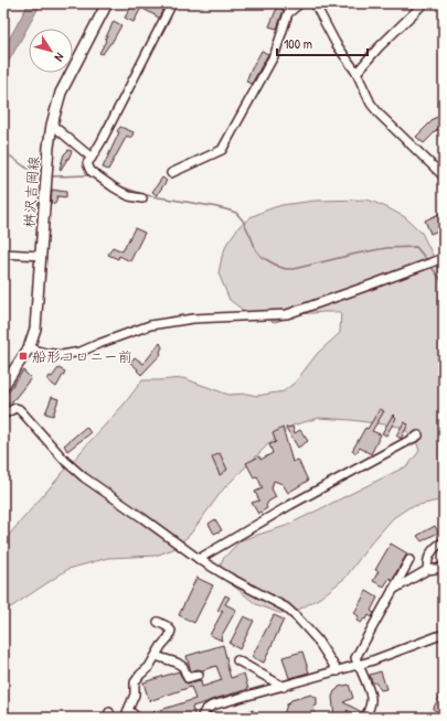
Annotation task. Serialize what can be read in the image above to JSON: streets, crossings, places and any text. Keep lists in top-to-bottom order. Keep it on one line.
{"streets":{"main road":["桝沢吉岡線"]},"places":{"transit":["船形コロニー前"]},"scale_bar":"100 m","north":"bottom right"}
